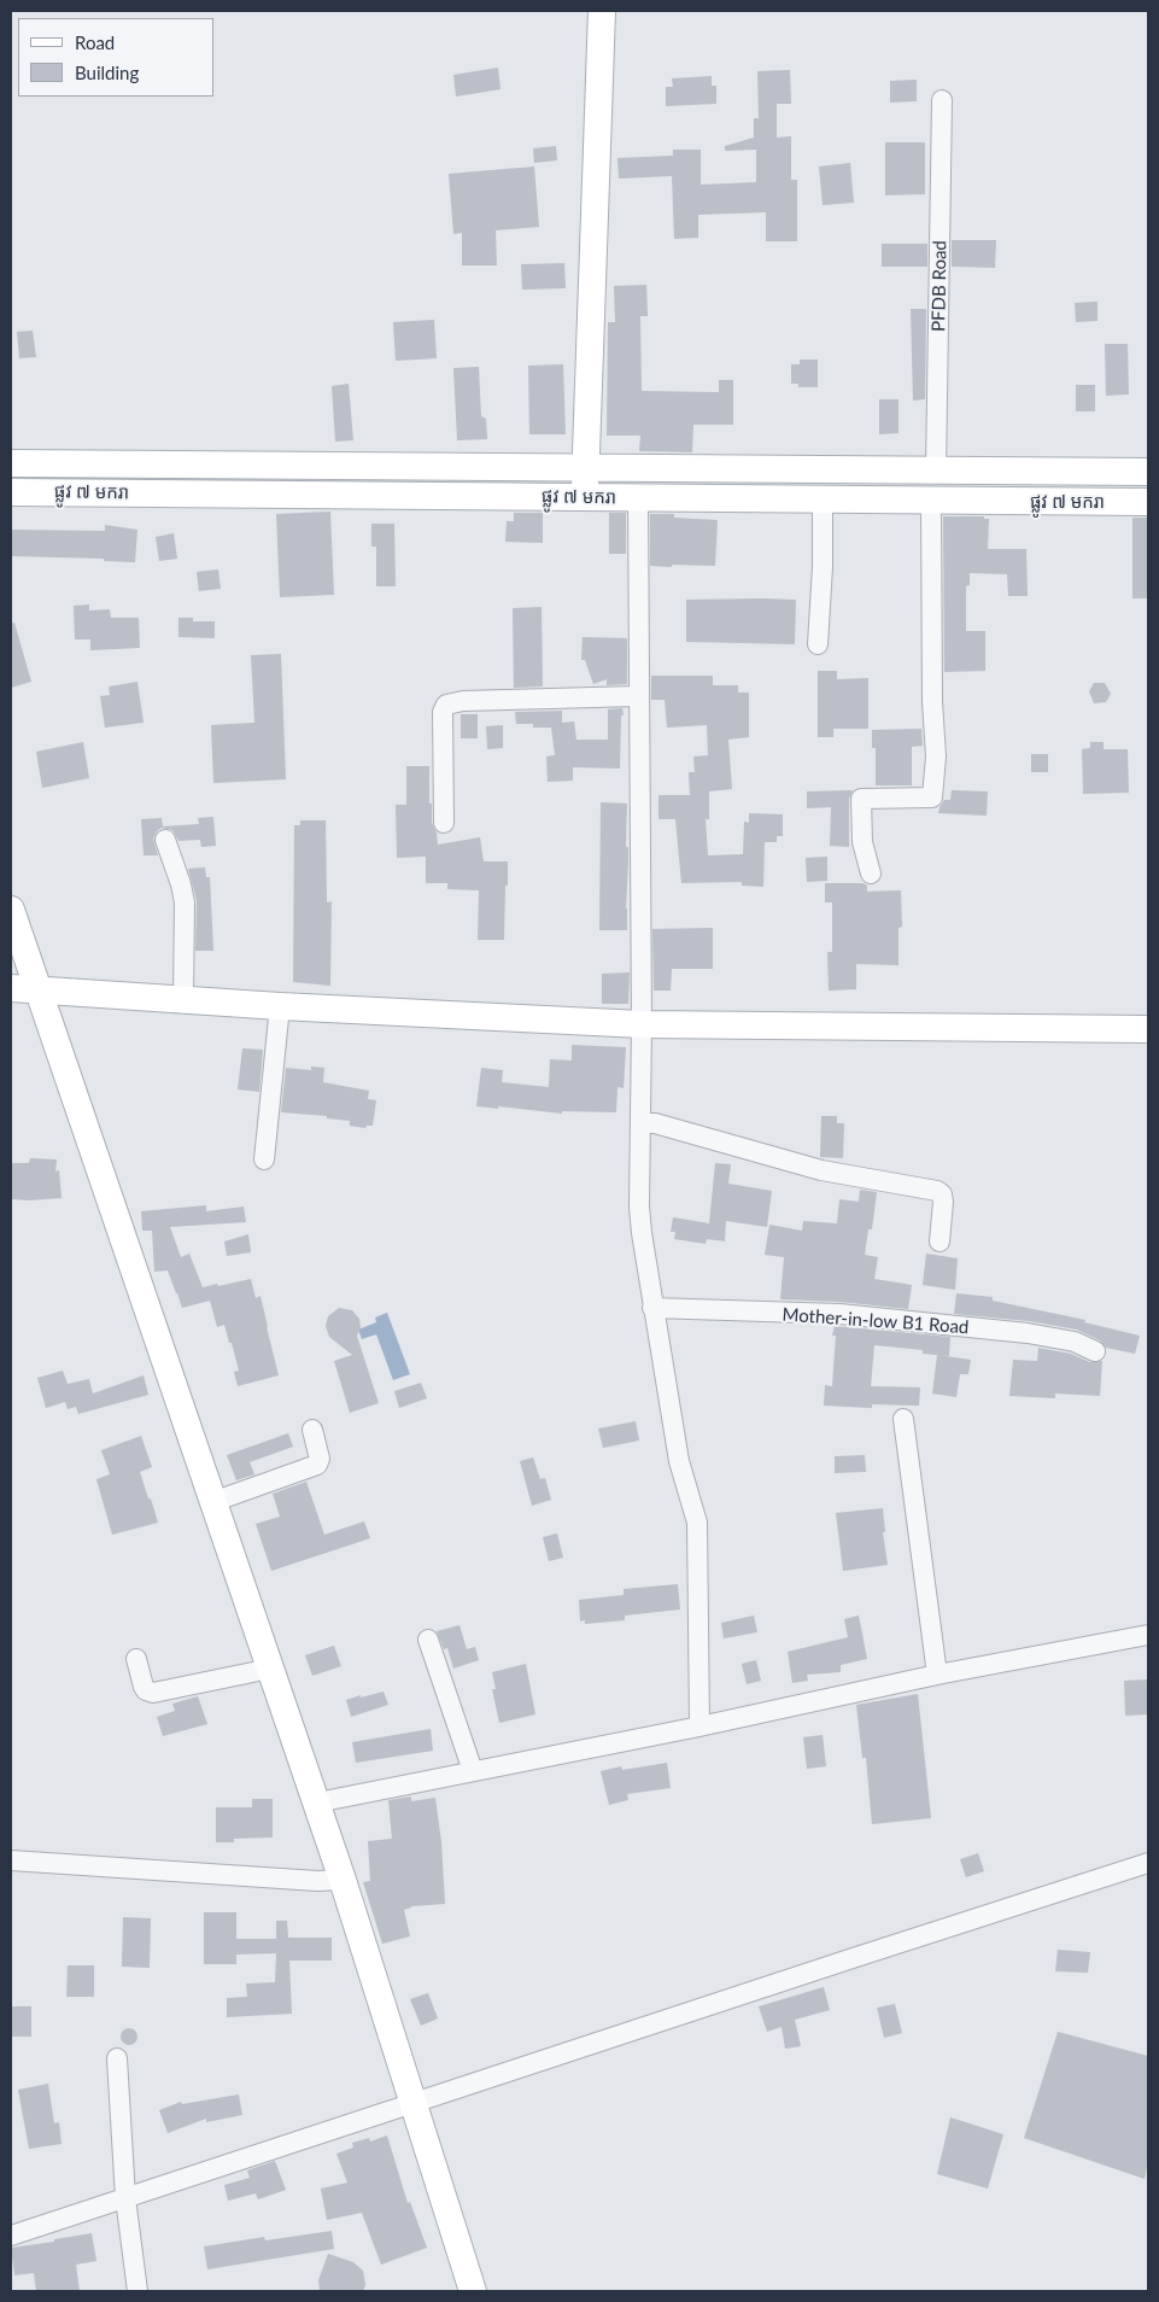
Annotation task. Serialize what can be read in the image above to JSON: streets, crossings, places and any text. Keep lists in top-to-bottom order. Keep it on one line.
{"streets":{"street":["PFDB Road","ផ្លូវ ៧ មករា","Mother-in-low B1 Road"]},"crossings":[["PFDB Road","ផ្លូវ ៧ មករា"]],"legend":["Road","Building"]}
